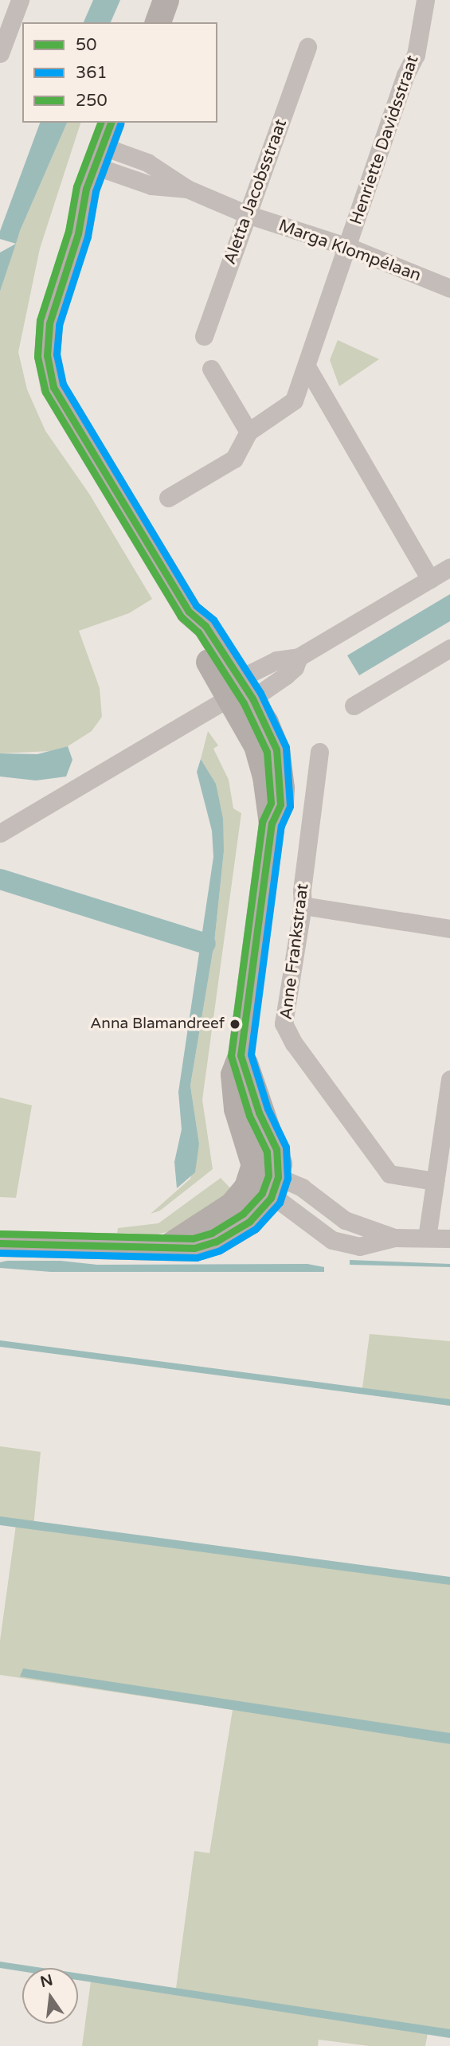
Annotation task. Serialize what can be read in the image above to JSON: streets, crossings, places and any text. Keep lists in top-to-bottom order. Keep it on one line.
{"streets":{"street":["Henriette Davidsstraat","Aletta Jacobsstraat","Marga Klompélaan","Anne Frankstraat"]},"crossings":[["Henriette Davidsstraat","Marga Klompélaan"],["Aletta Jacobsstraat","Marga Klompélaan"]],"places":["Anna Blamandreef"],"lines":["transit line 50","transit line 250","transit line 361"],"legend":["50","361","250"],"north":"top"}
